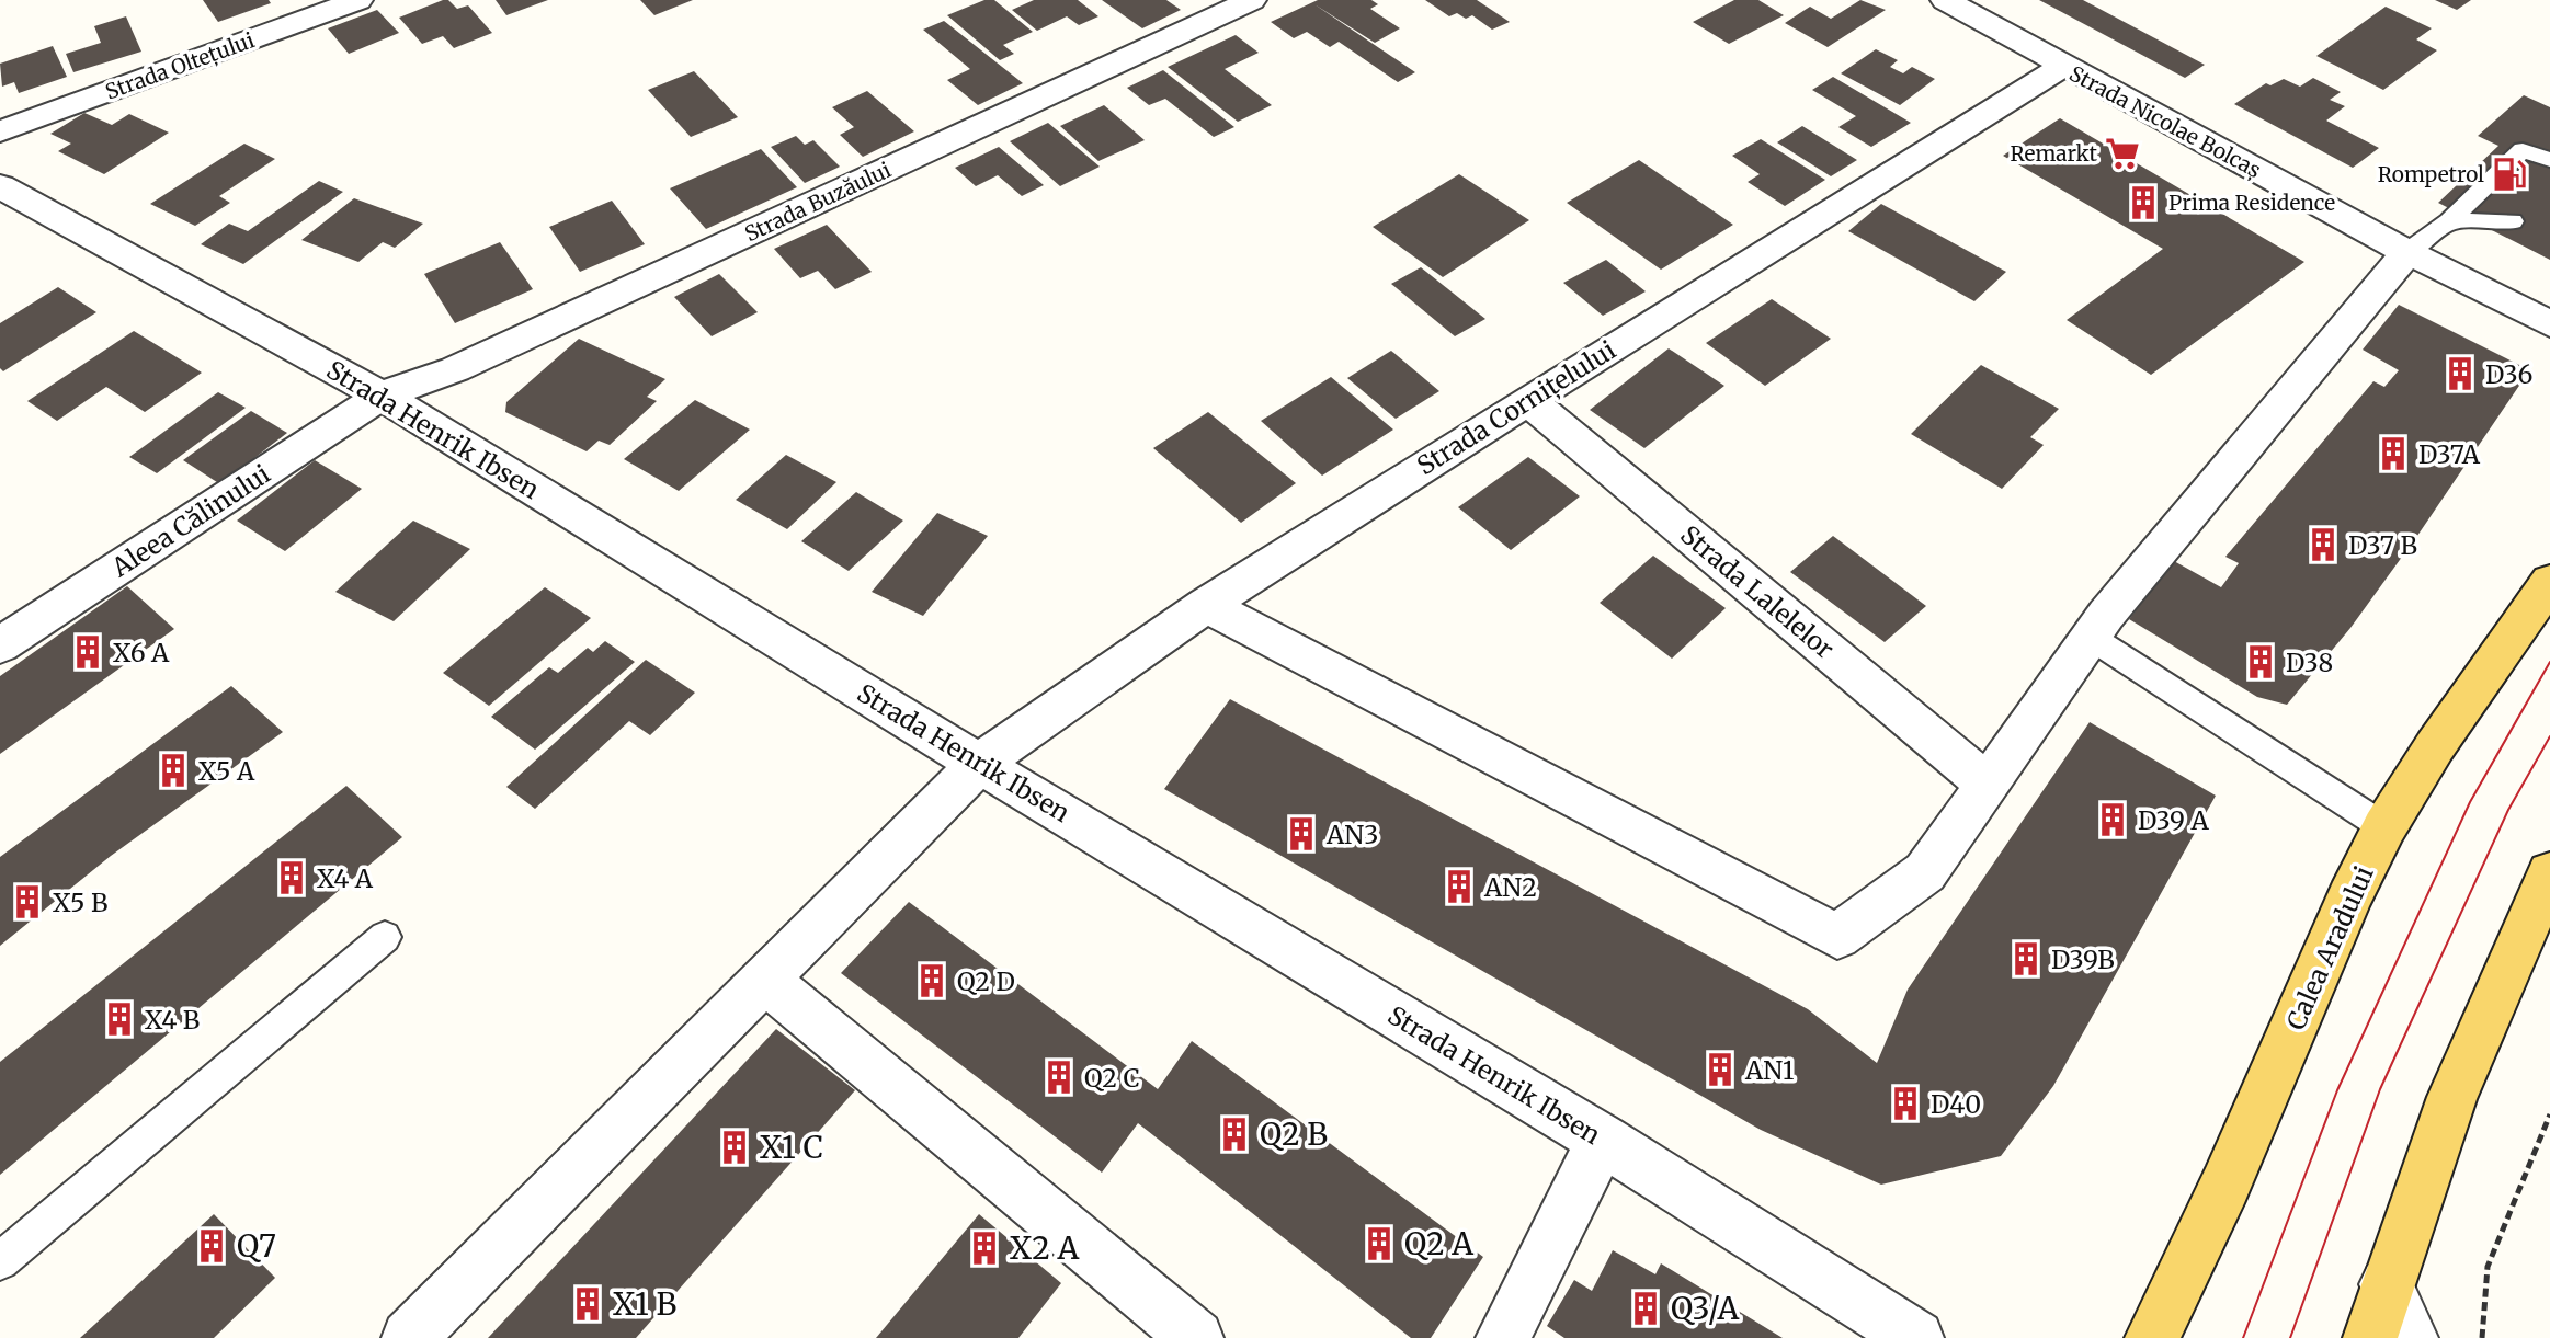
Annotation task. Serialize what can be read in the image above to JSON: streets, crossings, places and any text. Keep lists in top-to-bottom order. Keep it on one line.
{"streets":{"main road":["Calea Aradului"],"street":["Strada Oltețului","Strada Nicolae Bolcaș","Strada Buzăului","Strada Cornițelului","Strada Henrik Ibsen","Aleea Călinului","Strada Lalelelor"]},"crossings":[["Strada Nicolae Bolcaș","Strada Cornițelului"],["Strada Buzăului","Strada Henrik Ibsen"],["Strada Buzăului","Aleea Călinului"],["Strada Cornițelului","Strada Henrik Ibsen"],["Strada Cornițelului","Strada Lalelelor"],["Strada Henrik Ibsen","Aleea Călinului"]],"places":{"supermarket":["Remarkt"],"fuel station":["Rompetrol"],"building":["Prima Residence","D36","D37A","D37 B","X6 A","D38","X5 A","D39 A","AN3","X4 A","AN2","X5 B","D39B","Q2 D","X4 B","AN1","Q2 C","D40","Q2 B","X1 C","Q2 A","Q7","X2 A","X1 B","Q3/A"]}}
